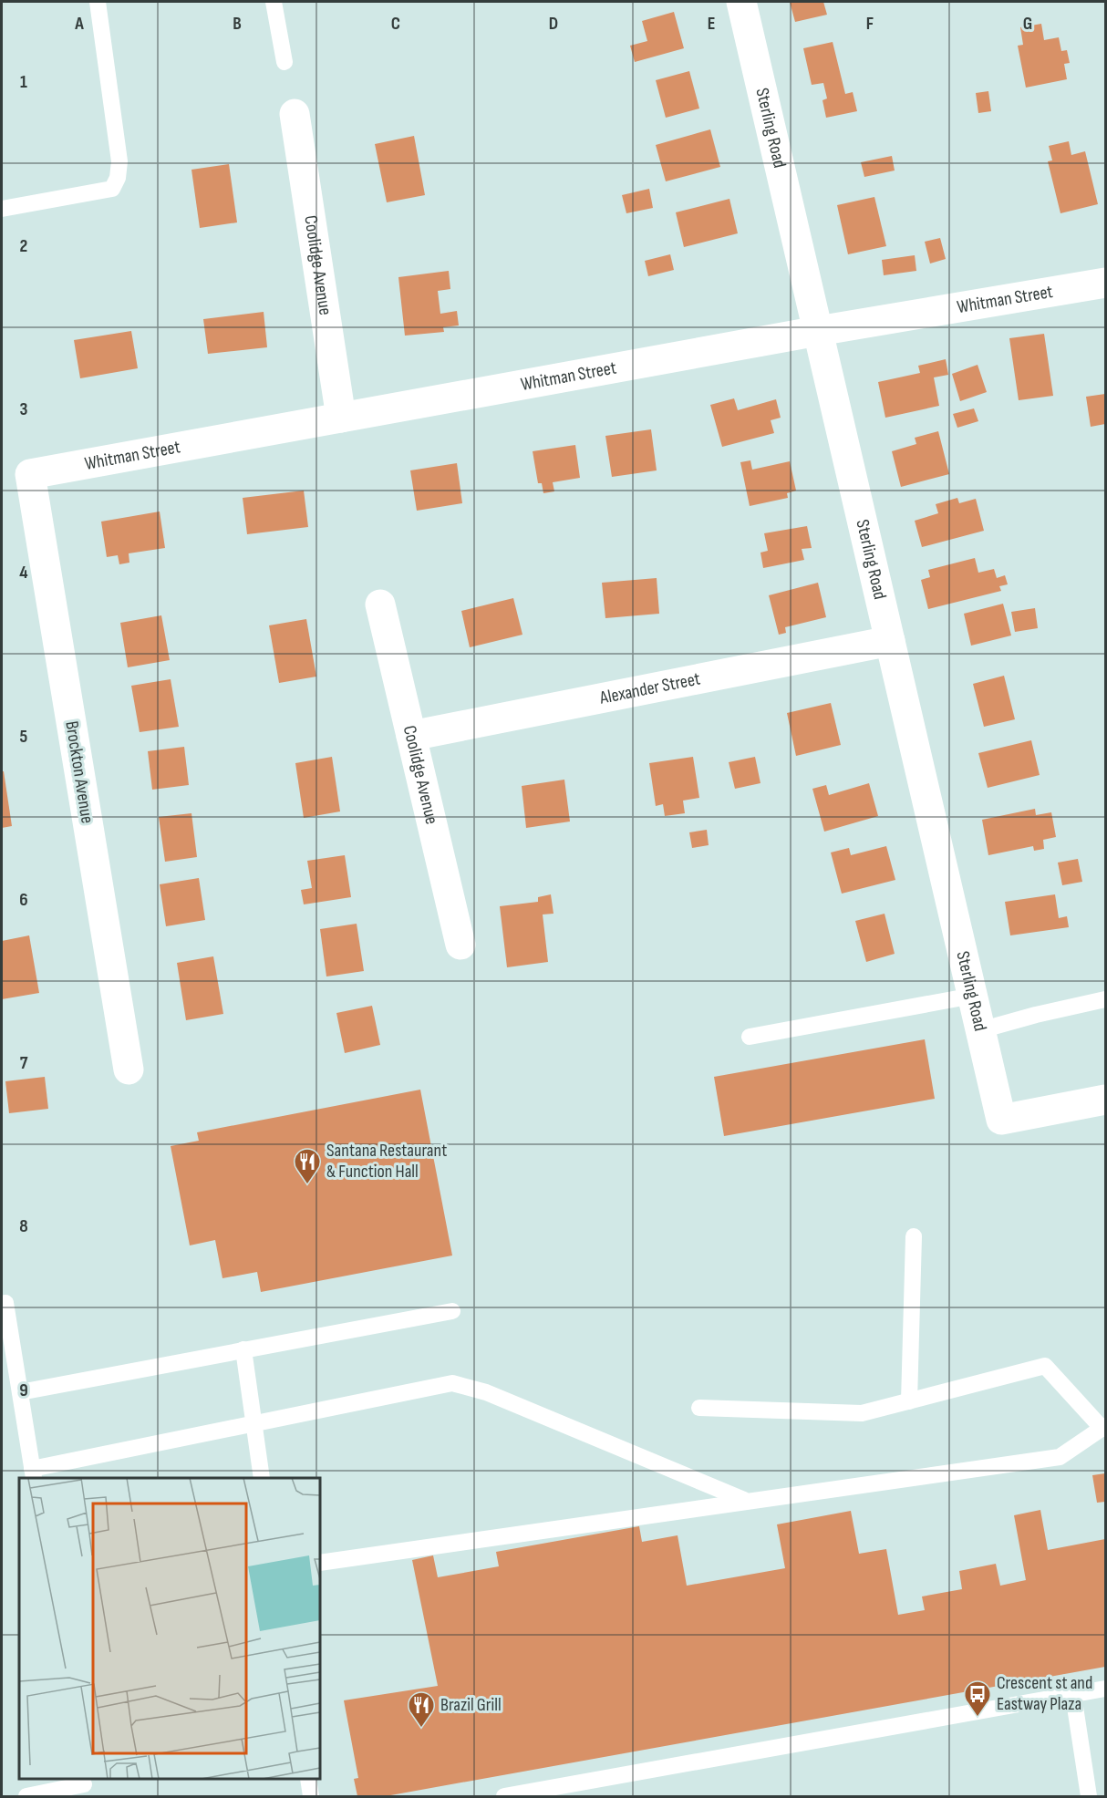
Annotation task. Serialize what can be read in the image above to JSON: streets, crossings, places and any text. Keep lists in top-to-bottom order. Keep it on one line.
{"streets":{"street":["Sterling Road","Coolidge Avenue","Whitman Street","Alexander Street","Brockton Avenue"]},"crossings":[["Sterling Road","Whitman Street"],["Sterling Road","Alexander Street"],["Coolidge Avenue","Whitman Street"],["Coolidge Avenue","Alexander Street"],["Whitman Street","Brockton Avenue"]],"places":{"restaurant":["Santana Restaurant & Function Hall","Brazil Grill"],"bus stop":["Crescent st and Eastway Plaza"]},"grid":{"columns":["A","B","C","D","E","F","G"],"rows":["1","2","3","4","5","6","7","8","9"]}}
